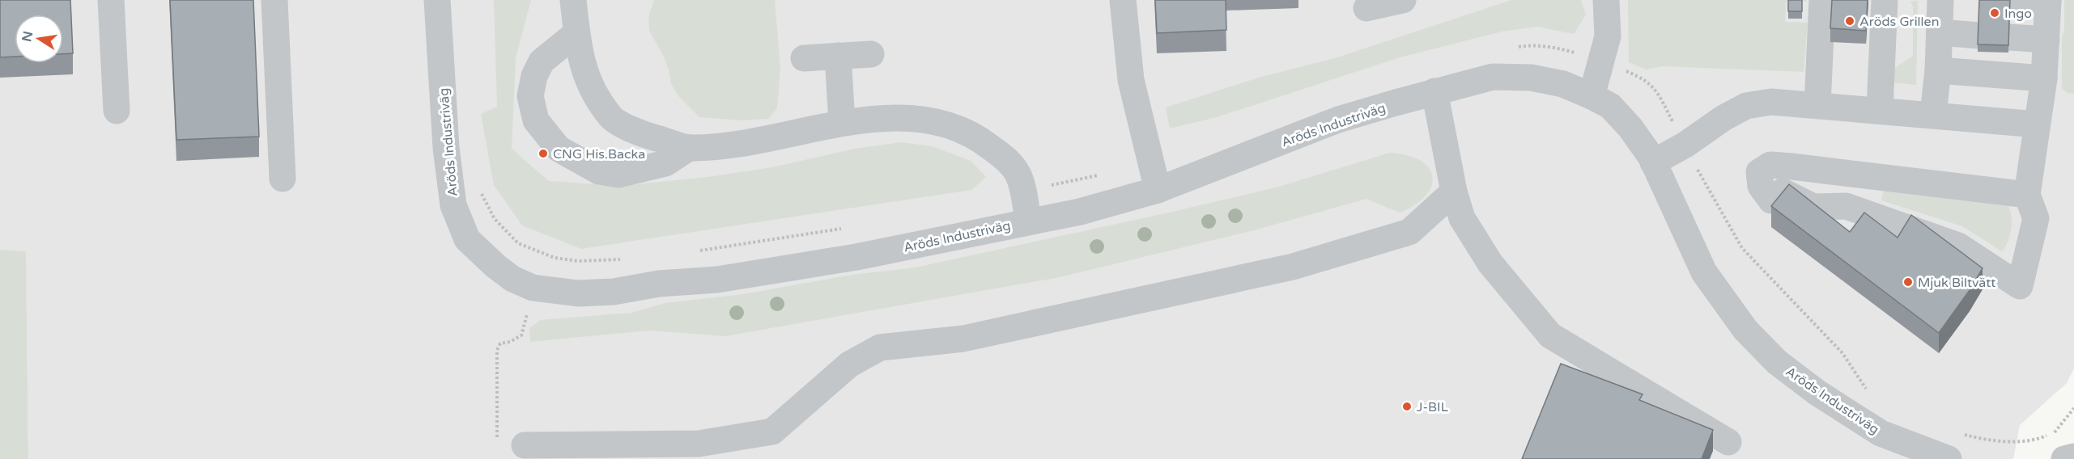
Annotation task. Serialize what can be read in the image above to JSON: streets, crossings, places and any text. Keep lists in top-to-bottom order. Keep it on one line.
{"streets":{"street":["Aröds Industriväg"]},"places":["Ingo","Aröds Grillen","CNG His.Backa","Mjuk Biltvätt","J-BIL"],"north":"left"}
